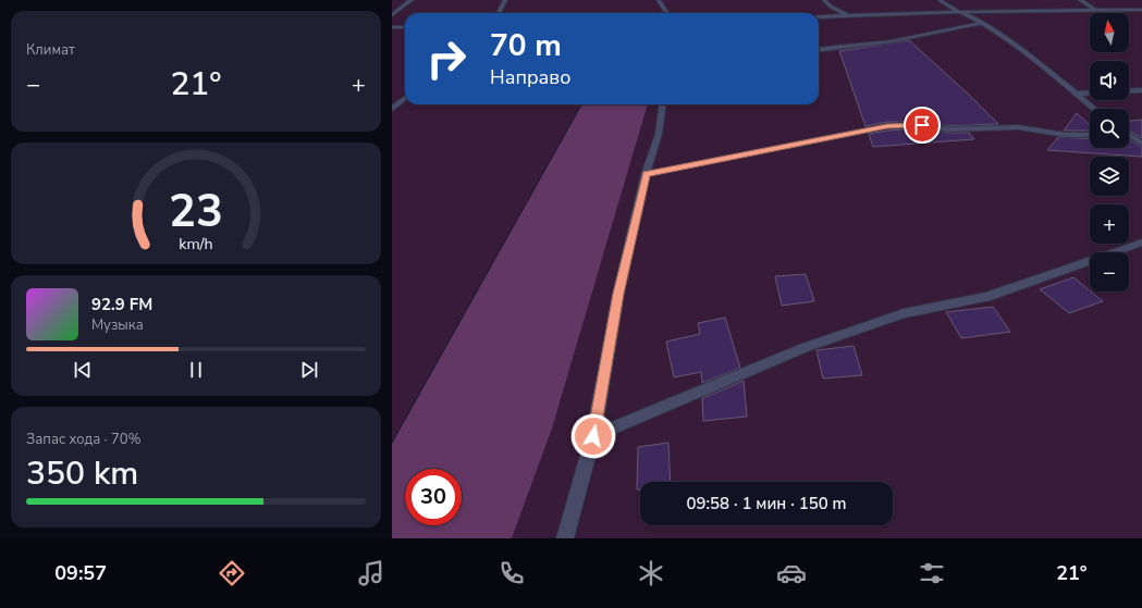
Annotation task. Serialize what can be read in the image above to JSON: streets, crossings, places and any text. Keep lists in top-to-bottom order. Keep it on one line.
{"north":"top","page":{"tile":["Климат",["Запас хода · 70%","350 km"]],"map_buttons":["+","−"],"turn":["70 m","Направо"],"heat":["−","21°","+"],"song":["92.9 FM","Музыка"],"limit":"30","trip":"09:58 · 1 мин · 150 m","tabs":["09:57","21°"],"gauge":["23","km/h"]}}
